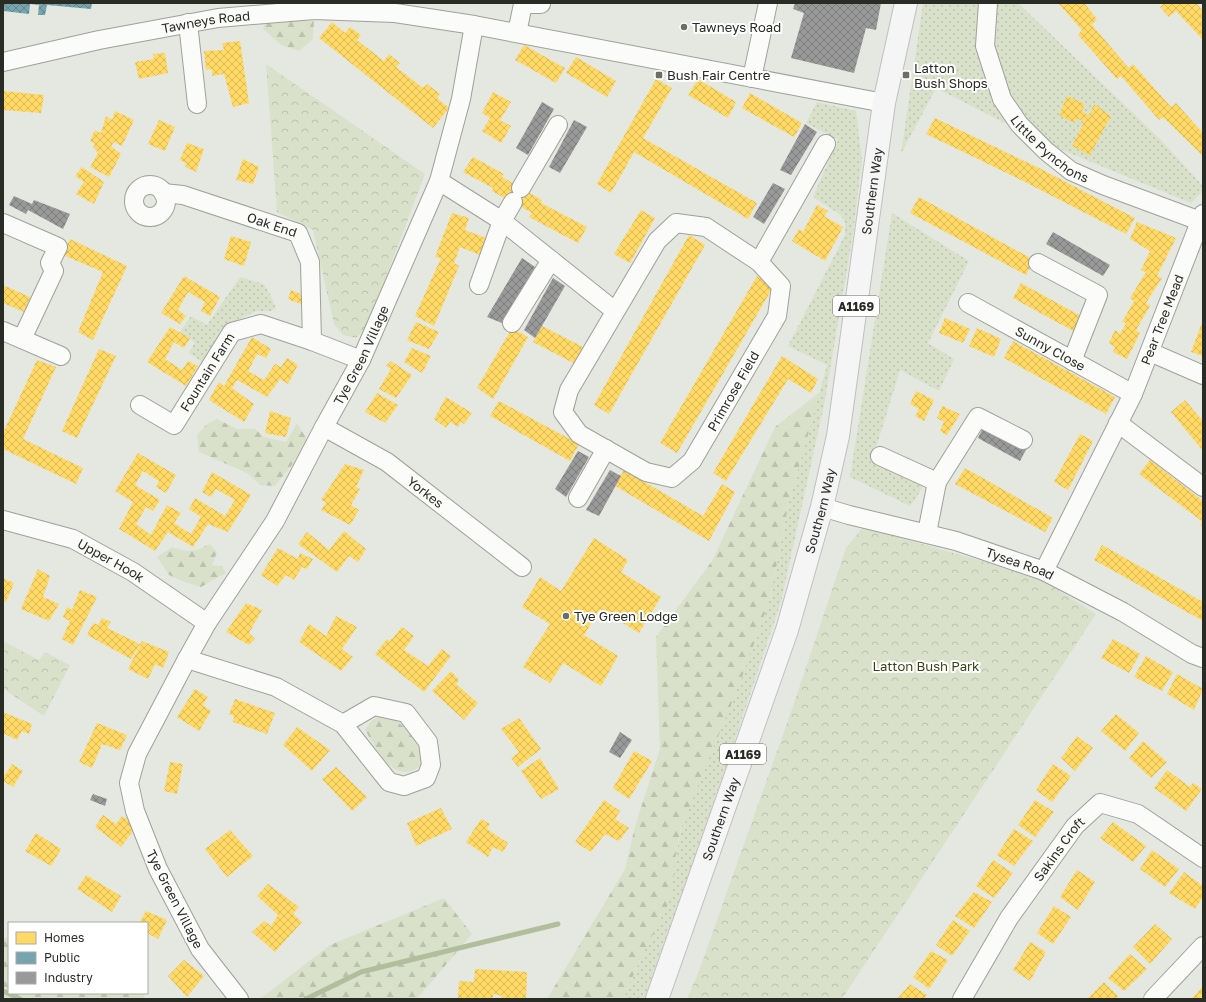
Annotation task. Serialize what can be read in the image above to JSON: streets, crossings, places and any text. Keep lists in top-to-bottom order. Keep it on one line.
{"streets":{"main road":["Southern Way","A1169"],"street":["Tawneys Road","Little Pynchons","Oak End","Pear Tree Mead","Sunny Close","Tye Green Village","Fountain Farm","Primrose Field","Yorkes","Upper Hook","Tysea Road","Sakins Croft"]},"crossings":[["Tawneys Road","Southern Way"],["Tawneys Road","Tye Green Village"],["Little Pynchons","Pear Tree Mead"],["Southern Way","Tysea Road"],["Oak End","Fountain Farm"],["Pear Tree Mead","Sunny Close"],["Pear Tree Mead","Tysea Road"],["Tye Green Village","Fountain Farm"],["Tye Green Village","Yorkes"],["Tye Green Village","Upper Hook"]],"parks":["Latton Bush Park"],"places":{"other":["Tawneys Road","Tye Green Lodge"],"transit":["Bush Fair Centre","Latton Bush Shops"]},"legend":["Homes","Public","Industry"]}
